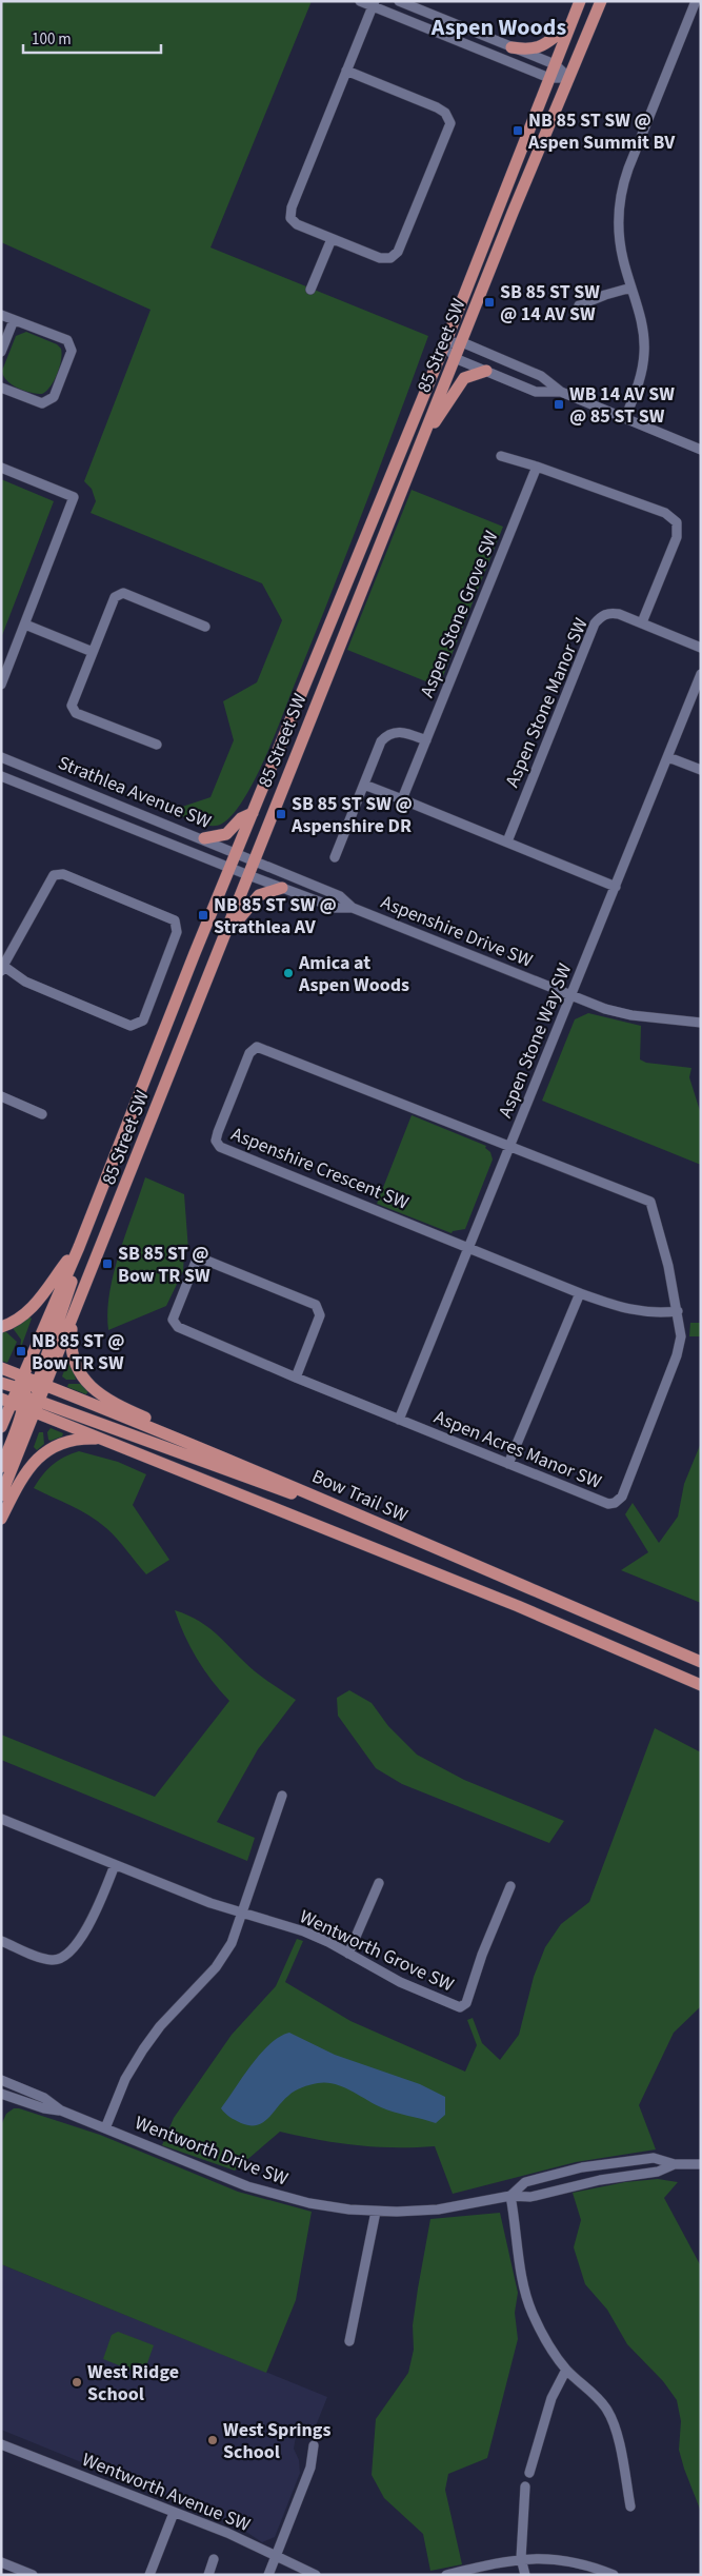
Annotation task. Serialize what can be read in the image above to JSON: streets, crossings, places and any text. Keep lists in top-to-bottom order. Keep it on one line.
{"streets":{"main road":["85 Street SW","Bow Trail SW"],"street":["Aspen Stone Grove SW","Aspen Stone Manor SW","Strathlea Avenue SW","Aspenshire Drive SW","Aspen Stone Way SW","Aspenshire Crescent SW","Aspen Acres Manor SW","Wentworth Grove SW","Wentworth Drive SW","Wentworth Avenue SW"]},"crossings":[["85 Street SW","Strathlea Avenue SW"],["85 Street SW","Aspenshire Drive SW"],["85 Street SW","Bow Trail SW"],["Strathlea Avenue SW","Aspenshire Drive SW"],["Aspenshire Drive SW","Aspen Stone Way SW"],["Aspen Stone Way SW","Aspenshire Crescent SW"],["Aspen Stone Way SW","Aspen Acres Manor SW"],["Aspenshire Crescent SW","Aspen Acres Manor SW"]],"districts":["Aspen Woods"],"places":{"transit":["NB 85 ST SW @ Aspen Summit BV","SB 85 ST SW @ 14 AV SW","WB 14 AV SW @ 85 ST SW","SB 85 ST SW @ Aspenshire DR","NB 85 ST SW @ Strathlea AV","SB 85 ST @ Bow TR SW","NB 85 ST @ Bow TR SW"],"other":["Amica at Aspen Woods","West Ridge School","West Springs School"]},"scale_bar":"100 m"}
